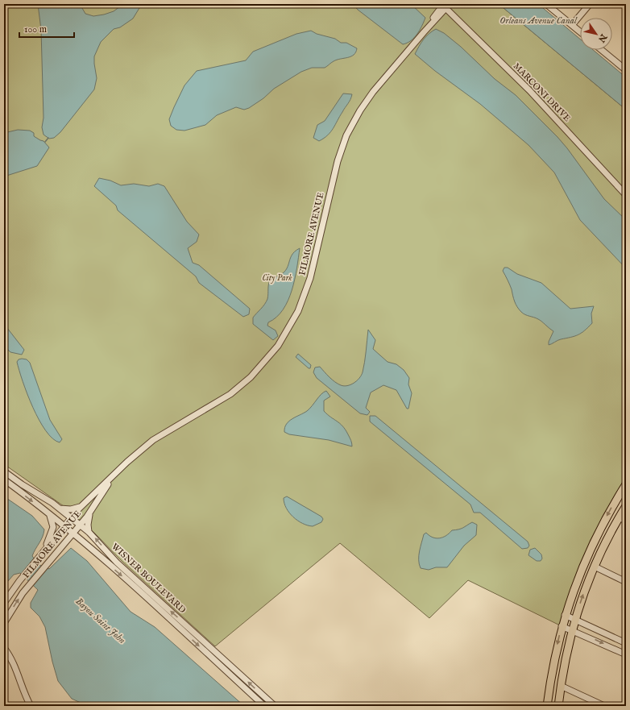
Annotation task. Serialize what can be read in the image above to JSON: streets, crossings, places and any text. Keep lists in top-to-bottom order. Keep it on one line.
{"streets":{"street":["MARCONI DRIVE","FILMORE AVENUE","WISNER BOULEVARD"]},"crossings":[["MARCONI DRIVE","FILMORE AVENUE"],["FILMORE AVENUE","WISNER BOULEVARD"]],"water":["Orleans Avenue Canal","Bayou Saint John"],"parks":["City Park"],"scale_bar":"100 m","north":"bottom right"}
